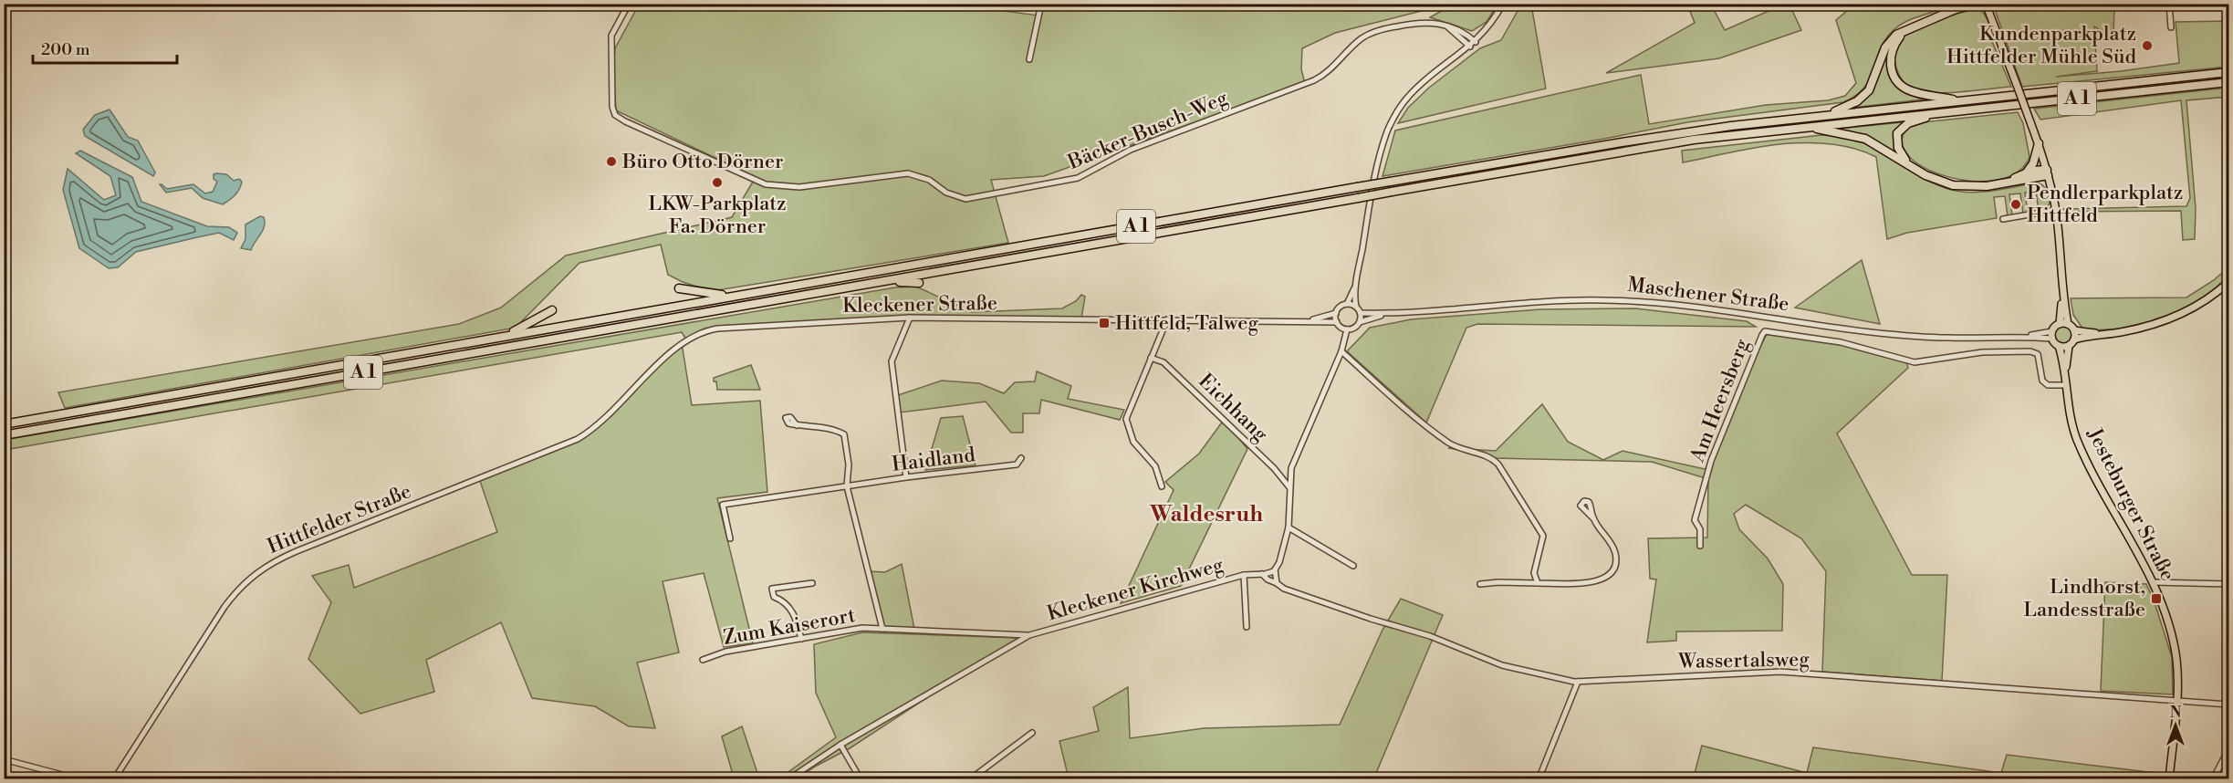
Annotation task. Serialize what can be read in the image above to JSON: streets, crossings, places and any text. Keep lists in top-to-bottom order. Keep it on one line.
{"streets":{"highway":["A 1"],"main road":["Jesteburger Straße"],"street":["Bäcker-Busch-Weg","Maschener Straße","Kleckener Straße","Am Heersberg","Eichhang","Haidland","Hittfelder Straße","Kleckener Kirchweg","Zum Kaiserort","Wassertalsweg"]},"crossings":[["Maschener Straße","Kleckener Straße"],["Maschener Straße","Jesteburger Straße"],["Kleckener Straße","Hittfelder Straße"],["Am Heersberg","Jesteburger Straße"],["Haidland","Zum Kaiserort"],["Jesteburger Straße","Wassertalsweg"],["Kleckener Kirchweg","Zum Kaiserort"],["Kleckener Kirchweg","Wassertalsweg"]],"districts":["Waldesruh"],"places":{"other":["Kundenparkplatz Hittfelder Mühle Süd","Büro Otto Dörner","LKW-Parkplatz Fa. Dörner","Pendlerparkplatz Hittfeld"],"transit":["Hittfeld, Talweg","Lindhorst, Landesstraße"]},"scale_bar":"200 m","north":"top"}
